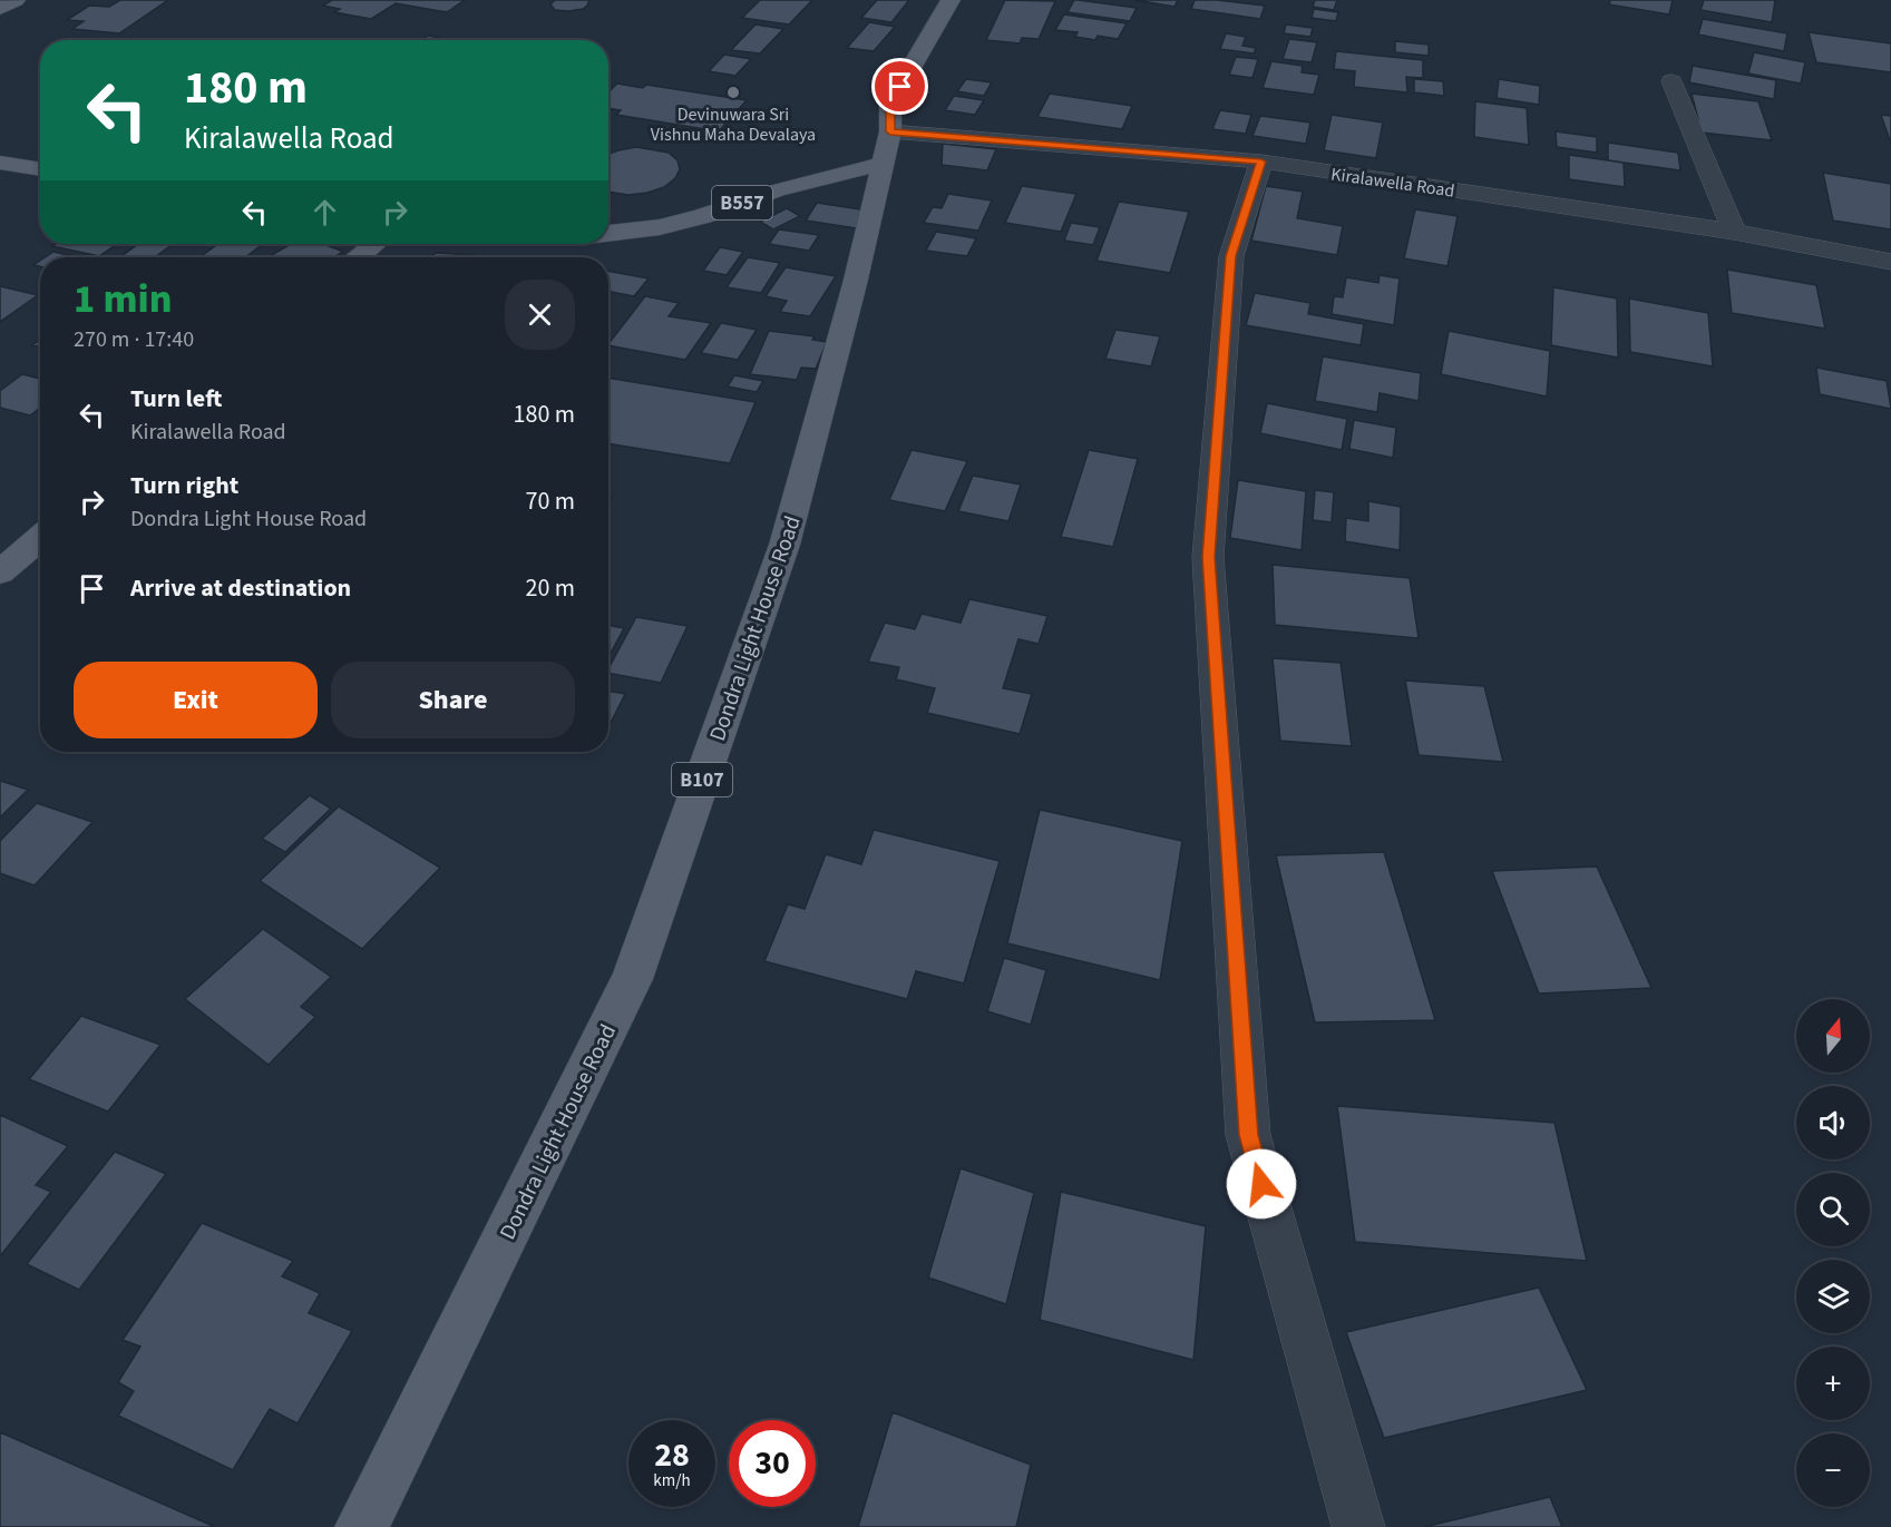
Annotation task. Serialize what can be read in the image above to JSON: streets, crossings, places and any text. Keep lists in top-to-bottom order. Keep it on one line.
{"streets":{"main road":["B557","Dondra Light House Road","B107"],"street":["Kiralawella Road"]},"crossings":[["Kiralawella Road","B557"],["Kiralawella Road","Dondra Light House Road"],["B557","Dondra Light House Road"]],"places":["Devinuwara Sri Vishnu Maha Devalaya"],"north":"top","page":{"turn":["180 m","Kiralawella Road"],"heading":["1 min","270 m · 17:40"],"list":[{"name":"Turn left","note":"Kiralawella Road","value":"180 m"},{"name":"Turn right","note":"Dondra Light House Road","value":"70 m"},{"name":"Arrive at destination","value":"20 m"}],"buttons":["Exit","Share"],"map_buttons":["+","−"],"speed":"28 km/h","limit":"30"}}
